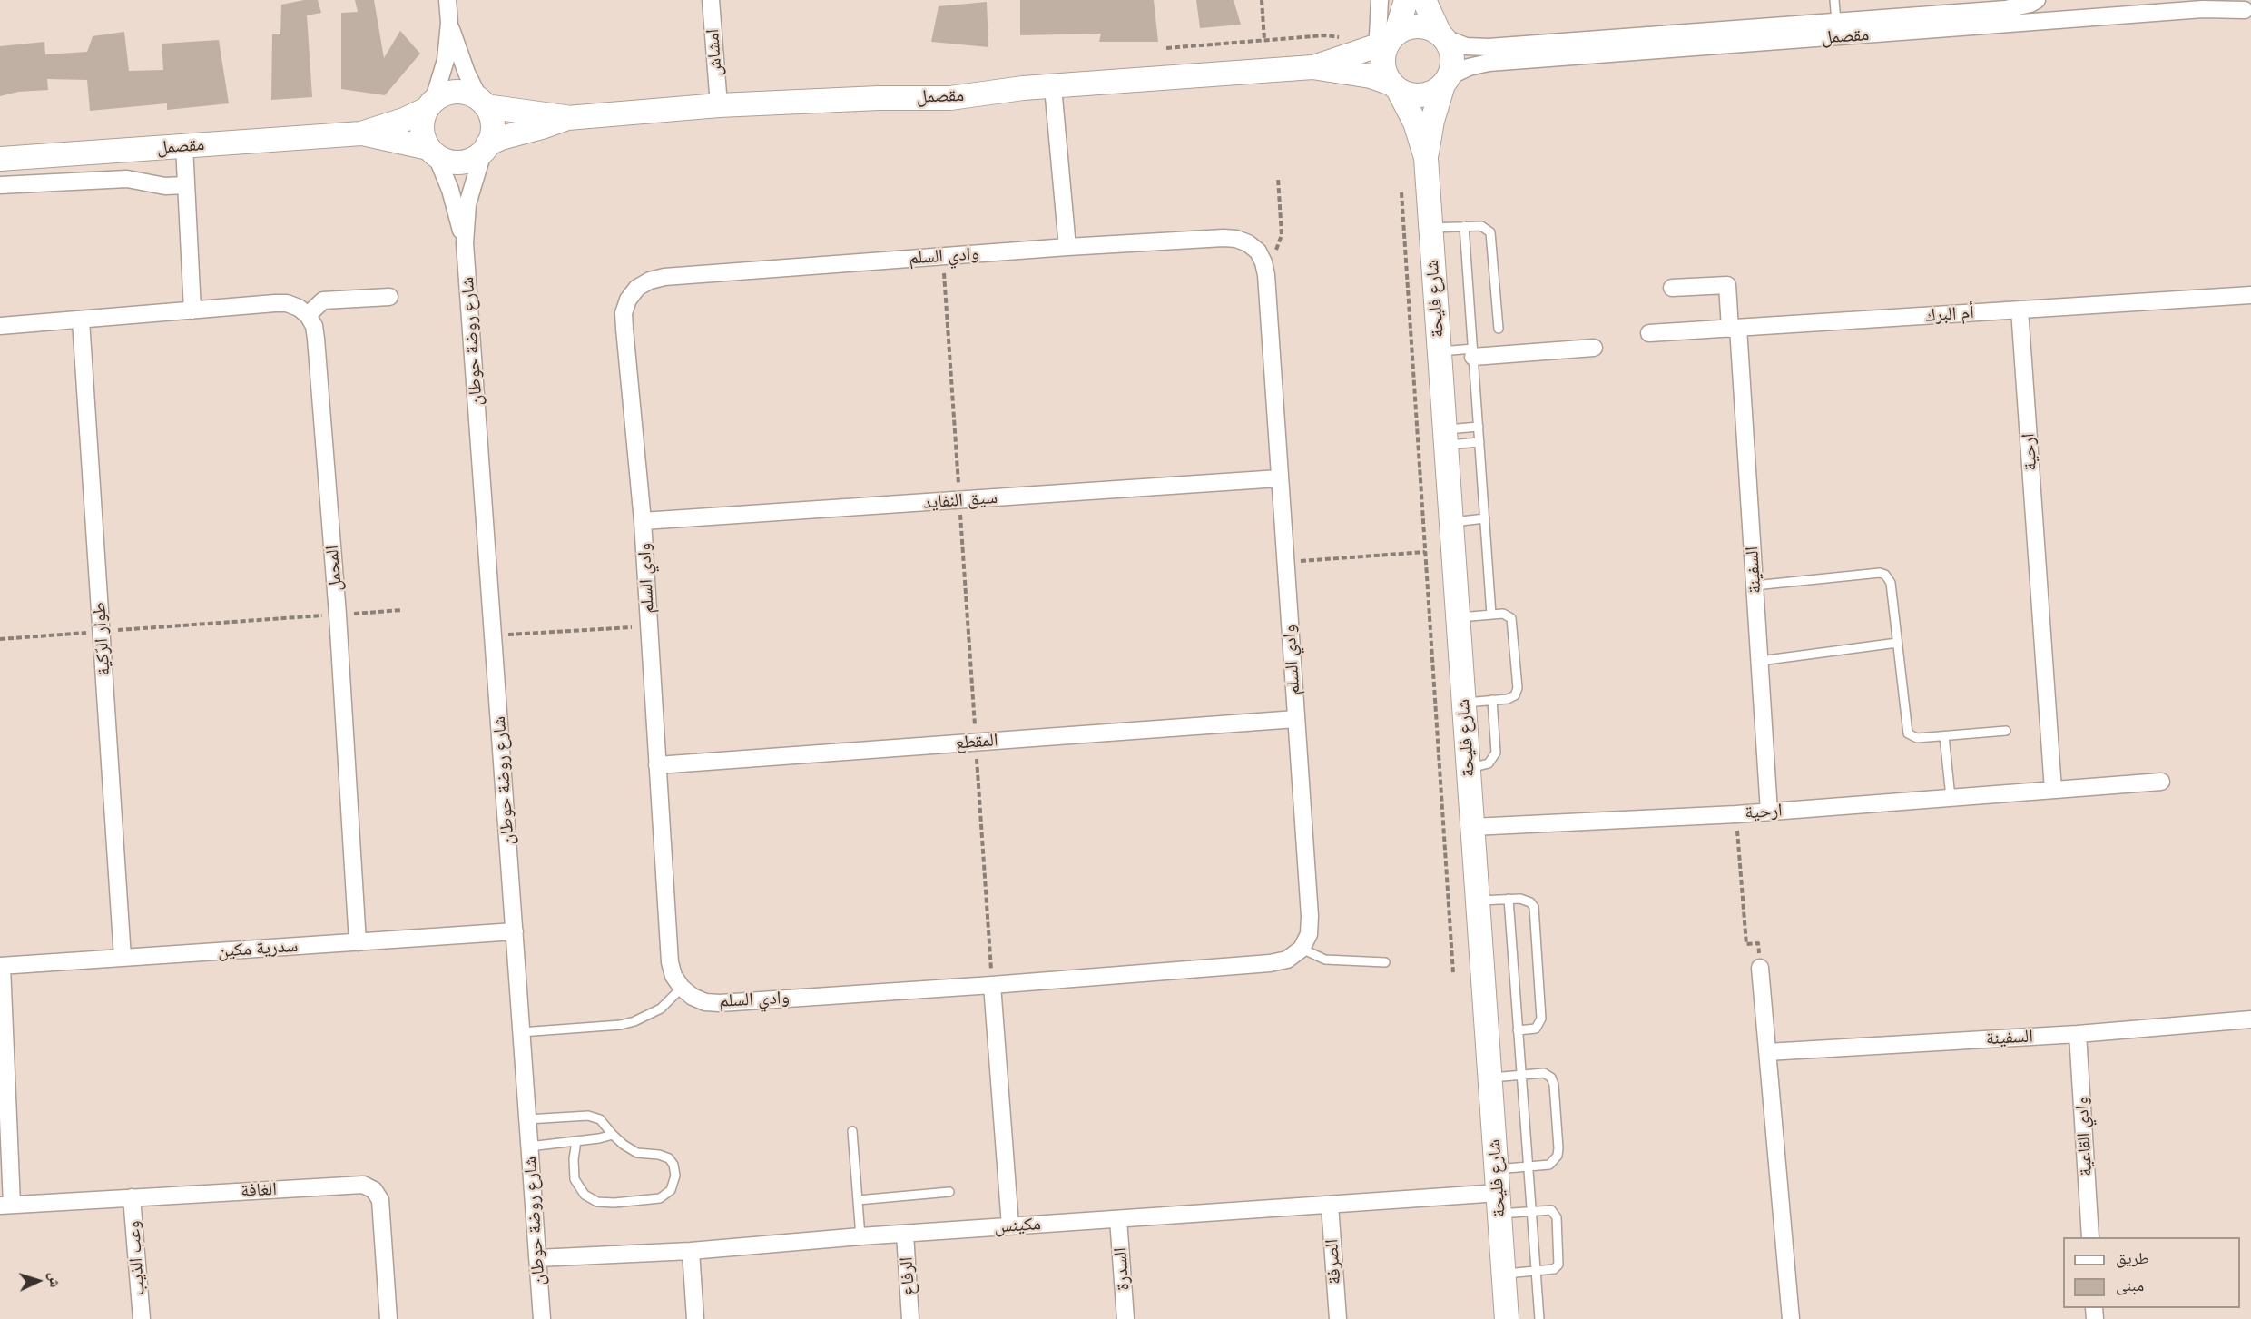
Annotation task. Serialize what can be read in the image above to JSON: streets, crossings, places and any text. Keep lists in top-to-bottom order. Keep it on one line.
{"streets":{"street":["مقصمل","امشاش","وادي السلم","شارع فليحة","أم البرك","شارع روضة حوطان","ارحية","سيق النفايد","المحمل","السفينة","طوار الرّكية","المقطع","سدرية مكين","وادي القاعية","الغافة","مكينس","وعب الذيب","الصرفة","السدرة","الرفاع"]},"crossings":[["مقصمل","امشاش"],["مقصمل","شارع فليحة"],["مقصمل","شارع روضة حوطان"],["وادي السلم","سيق النفايد"],["وادي السلم","المقطع"],["شارع فليحة","ارحية"],["شارع فليحة","مكينس"],["أم البرك","ارحية"],["أم البرك","السفينة"],["شارع روضة حوطان","سدرية مكين"],["شارع روضة حوطان","مكينس"],["ارحية","السفينة"],["المحمل","سدرية مكين"],["السفينة","وادي القاعية"],["طوار الرّكية","سدرية مكين"],["سدرية مكين","الغافة"],["الغافة","وعب الذيب"],["مكينس","الصرفة"],["مكينس","السدرة"],["مكينس","الرفاع"]],"legend":["طريق","مبنى"],"north":"right"}
